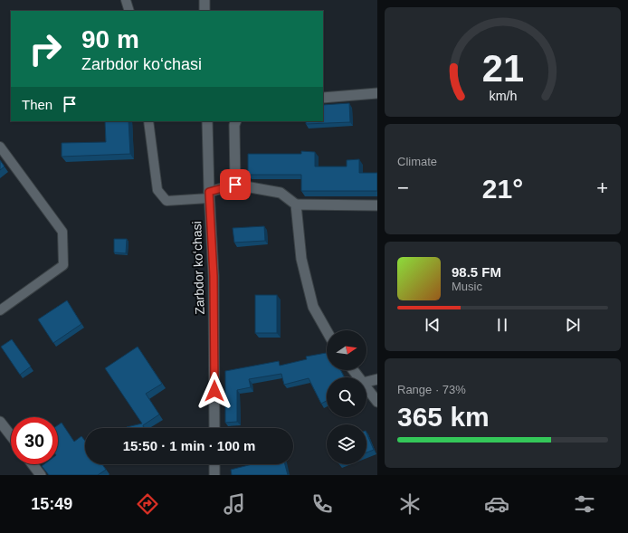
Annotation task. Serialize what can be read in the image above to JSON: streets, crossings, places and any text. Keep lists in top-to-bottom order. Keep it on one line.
{"streets":{"street":["Zarbdor koʻchasi"]},"north":"right","page":{"turn":["90 m","Zarbdor koʻchasi"],"then":"Then","tile":["Climate",["Range · 73%","365 km"]],"heat":["−","21°","+"],"song":["98.5 FM","Music"],"limit":"30","trip":"15:50 · 1 min · 100 m","tabs":"15:49","gauge":["21","km/h"]}}
